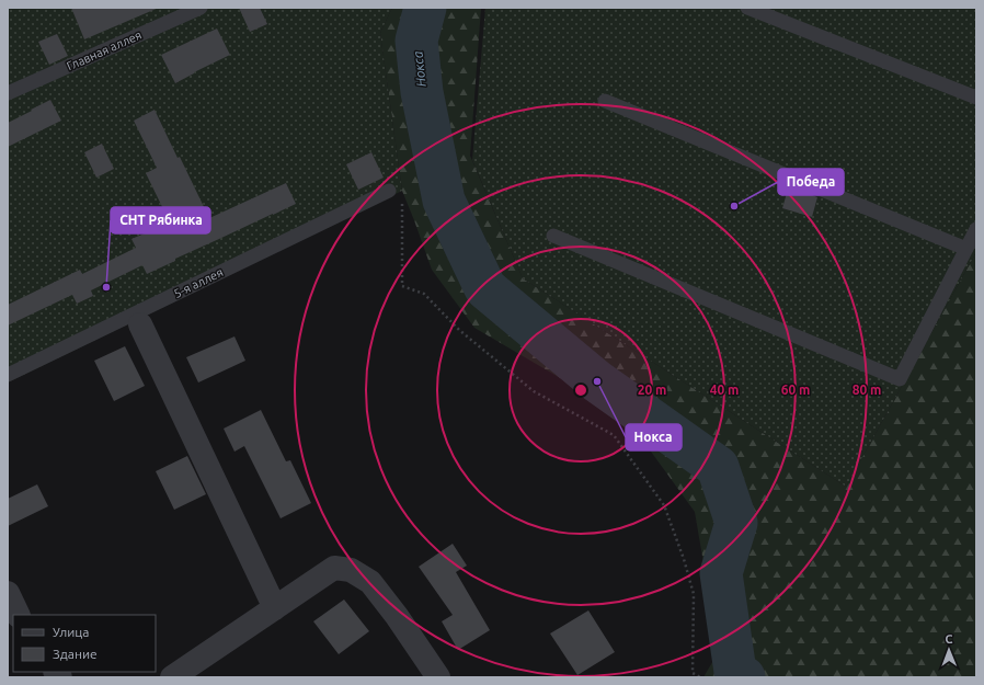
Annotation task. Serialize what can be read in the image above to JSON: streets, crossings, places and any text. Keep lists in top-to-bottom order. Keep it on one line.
{"streets":{"lane":["Главная аллея","5-я аллея"]},"water":["Нокса"],"places":["Победа","СНТ Рябинка","Нокса"],"legend":["Улица","Здание"],"north":"top","rings":["20 m","40 m","60 m","80 m"]}
